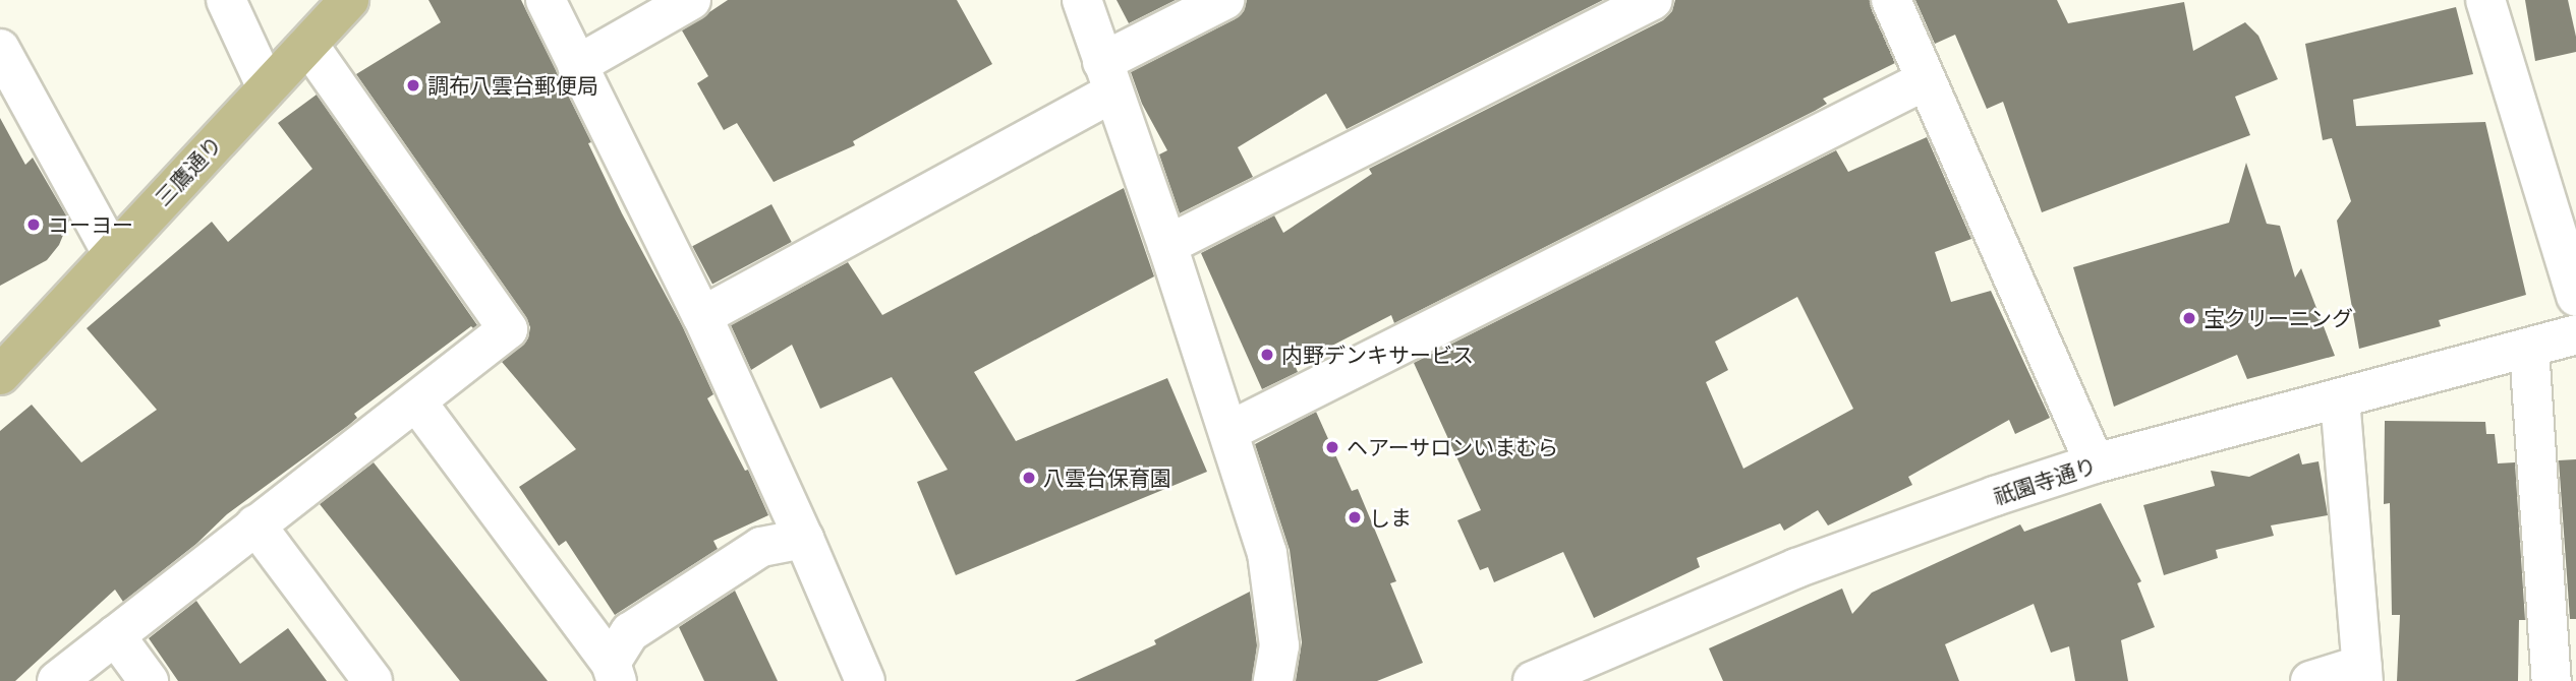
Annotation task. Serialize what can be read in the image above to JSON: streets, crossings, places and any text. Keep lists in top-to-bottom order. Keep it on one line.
{"streets":{"main road":["三鷹通り"],"street":["祇園寺通り"]},"places":["調布八雲台郵便局","コーヨー","宝クリーニング","内野デンキサービス","ヘアーサロンいまむら","八雲台保育園","しま"]}
